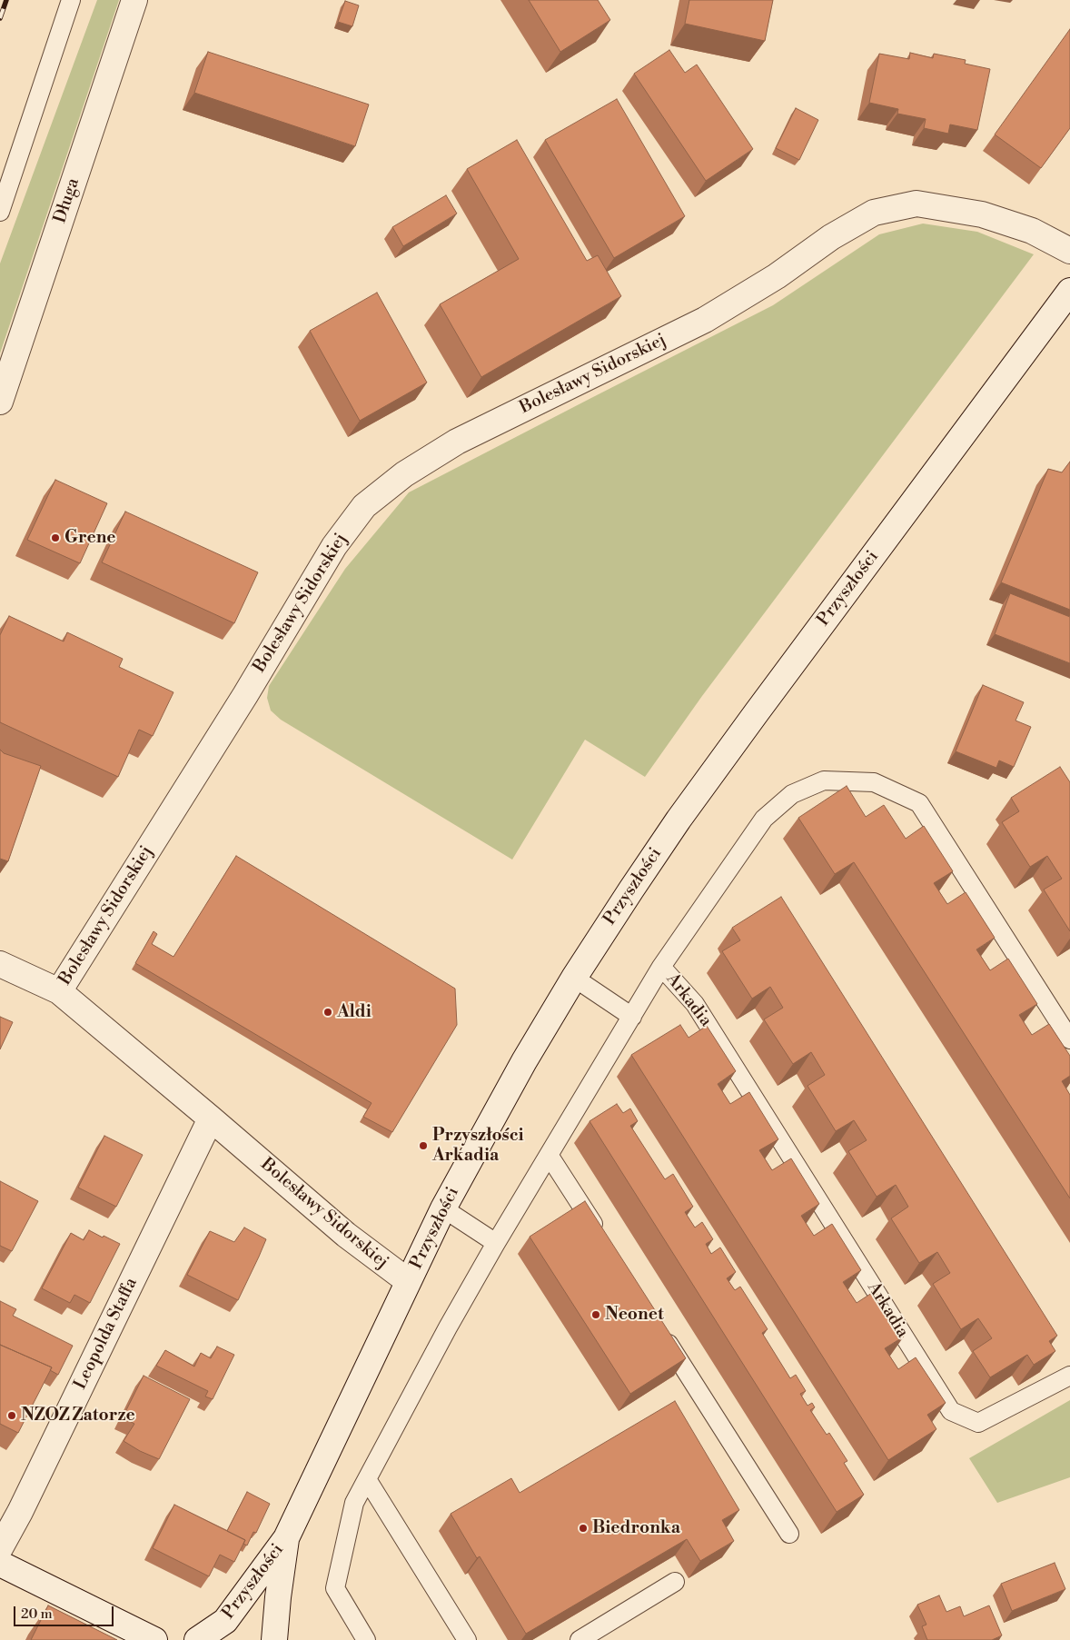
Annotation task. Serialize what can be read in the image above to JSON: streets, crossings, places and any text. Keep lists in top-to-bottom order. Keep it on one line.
{"streets":{"street":["Długa","Bolesławy Sidorskiej","Przyszłości","Leopolda Staffa"],"lane":["Arkadia"]},"crossings":[["Bolesławy Sidorskiej","Przyszłości"],["Bolesławy Sidorskiej","Leopolda Staffa"]],"places":["Grene","Aldi","Przyszłości Arkadia","Neonet","NZOZ Zatorze","Biedronka"],"scale_bar":"20 m"}
